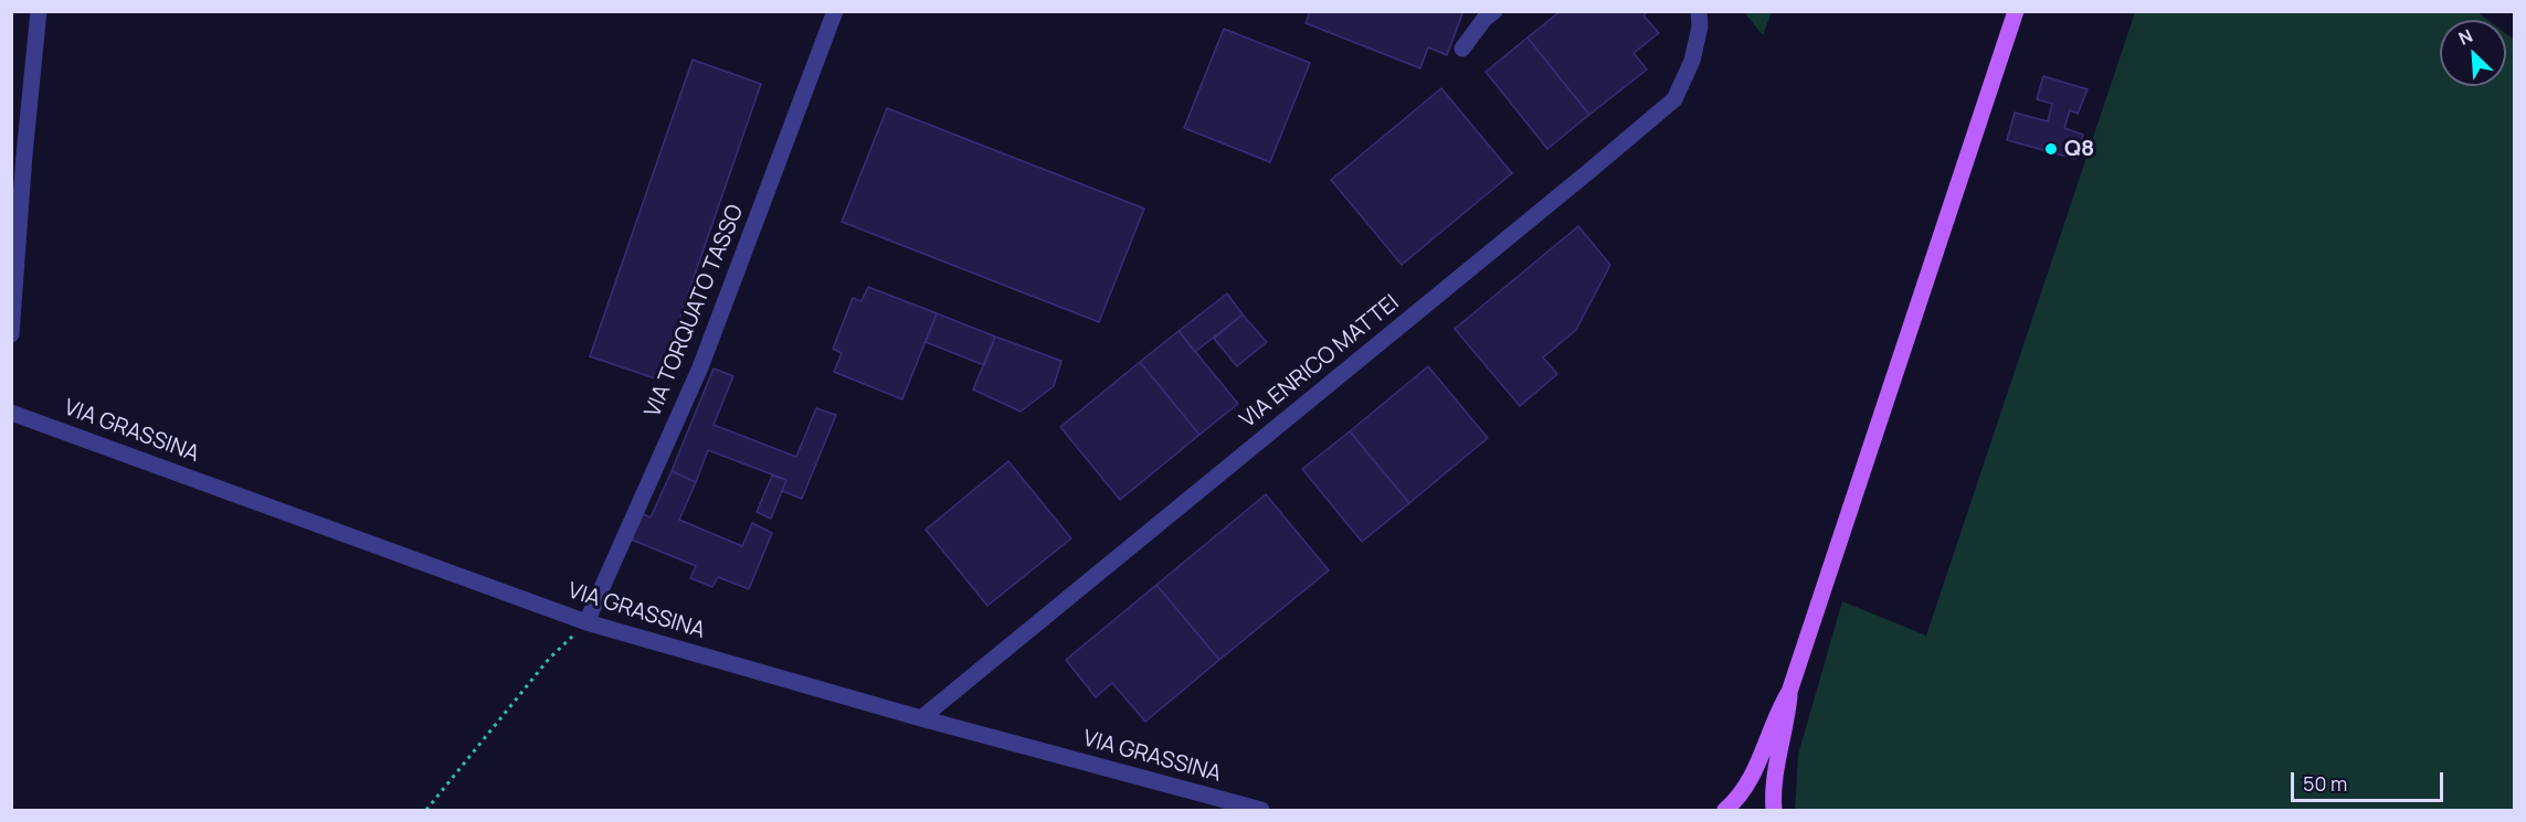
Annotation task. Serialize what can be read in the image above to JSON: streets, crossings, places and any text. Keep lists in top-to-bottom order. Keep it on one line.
{"streets":{"street":["VIA TORQUATO TASSO","VIA ENRICO MATTEI","VIA GRASSINA"]},"crossings":[["VIA TORQUATO TASSO","VIA GRASSINA"],["VIA ENRICO MATTEI","VIA GRASSINA"]],"places":["Q8"],"scale_bar":"50 m","north":"top left"}
